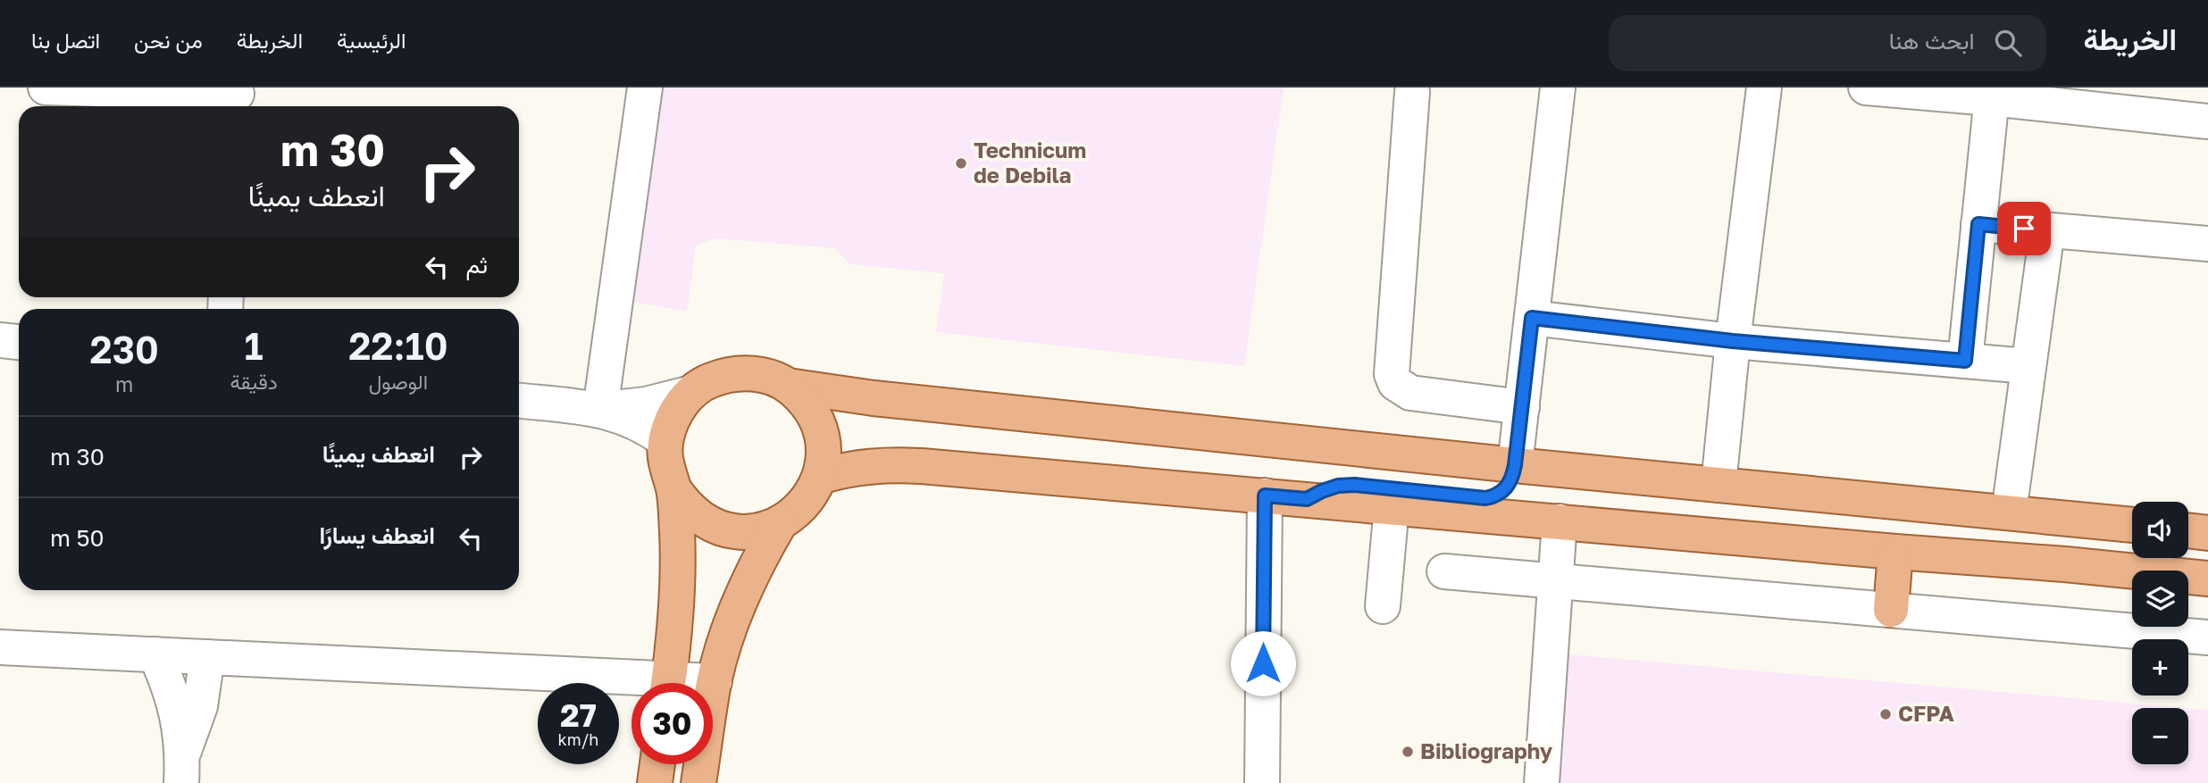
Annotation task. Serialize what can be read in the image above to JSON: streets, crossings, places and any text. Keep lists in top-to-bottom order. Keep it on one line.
{"places":["Technicum de Debila","CFPA","Bibliography"],"page":{"header":"الخريطة","search":"ابحث هنا","nav":["الرئيسية","الخريطة","من نحن","اتصل بنا"],"turn":["30 m","انعطف يمينًا"],"then":"ثم","eta":["22:10","الوصول","1","دقيقة","230","m"],"list":[{"name":"انعطف يمينًا","value":"30 m"},{"name":"انعطف يسارًا","value":"50 m"}],"map_buttons":["+","−"],"speed":"27 km/h","limit":"30"}}
